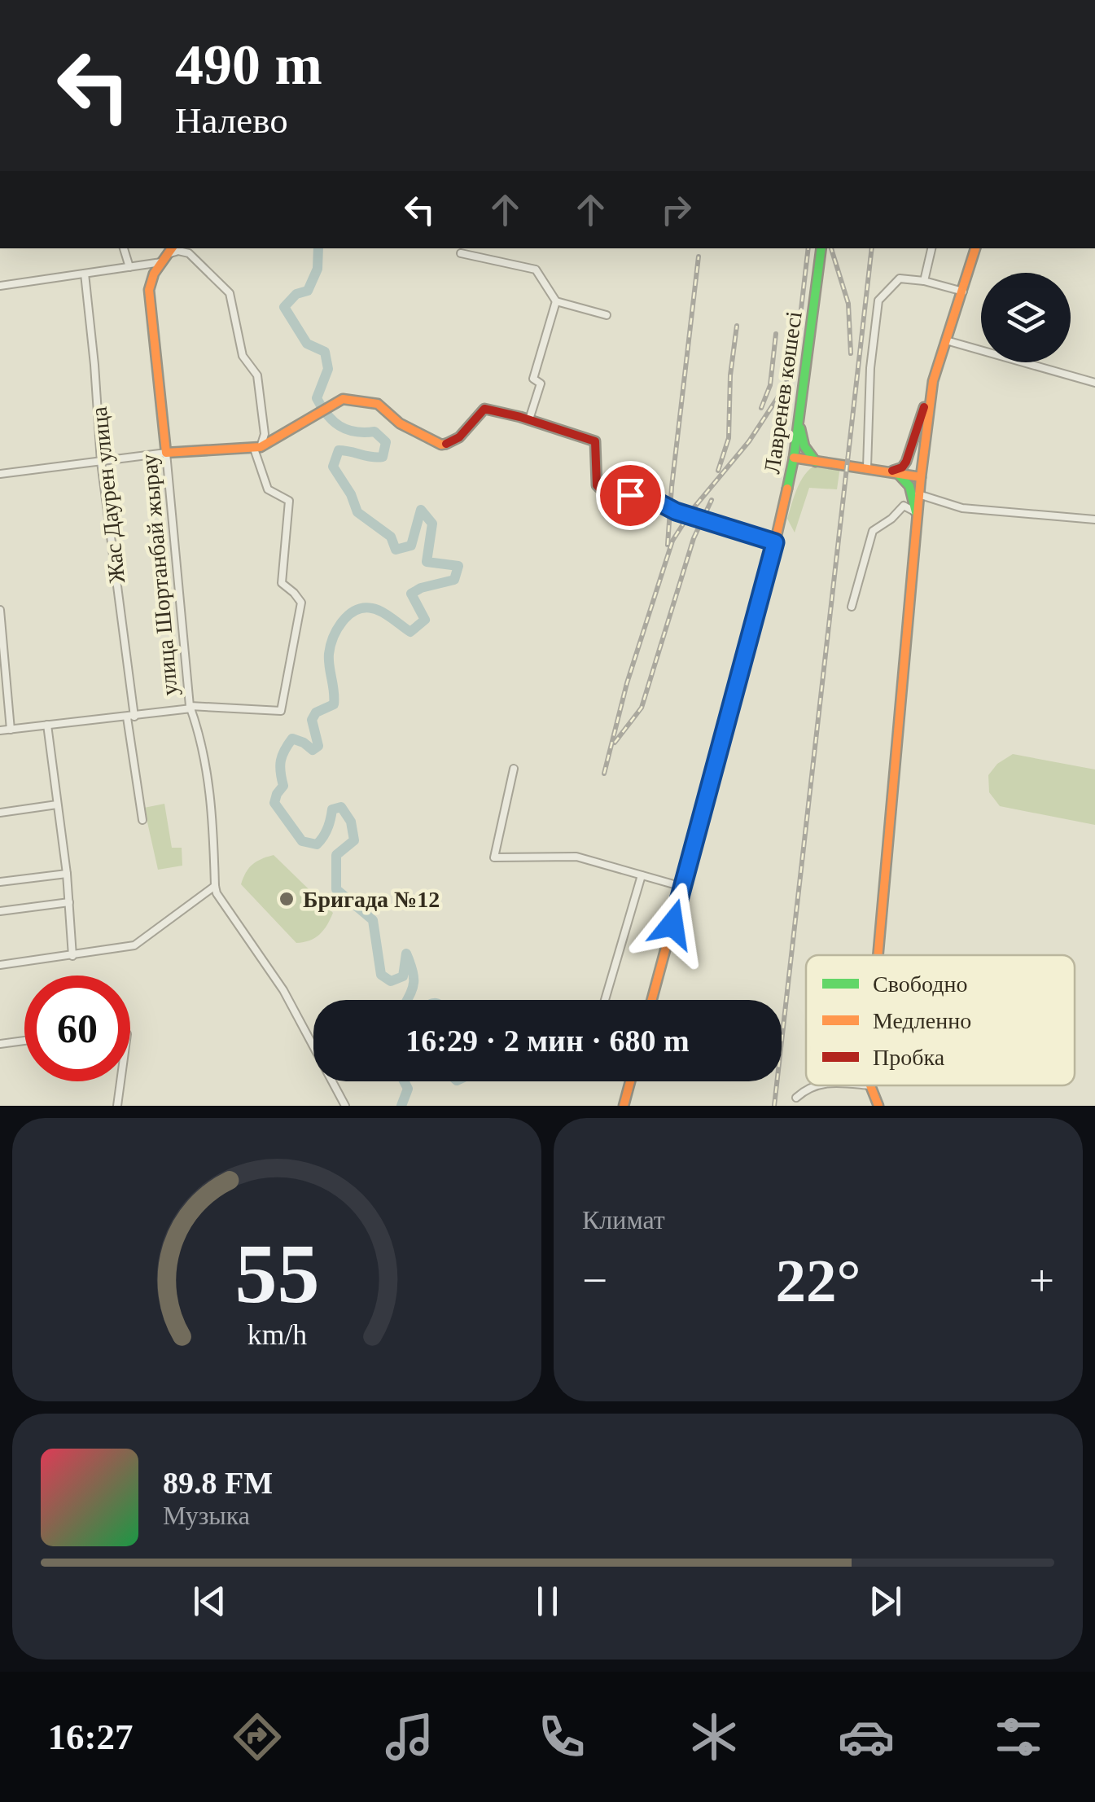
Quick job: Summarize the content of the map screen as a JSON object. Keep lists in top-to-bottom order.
{
  "streets": {
    "street": ["Лавренев көшесі", "Жас Даурен улица", "улица Шортанбай жырау"]
  },
  "places": ["Бригада №12"],
  "legend": ["Свободно", "Медленно", "Пробка"],
  "page": {
    "turn": ["490 m", "Налево"],
    "limit": "60",
    "trip": "16:29 · 2 мин · 680 m",
    "tile": "Климат",
    "heat": ["−", "22°", "+"],
    "song": ["89.8 FM", "Музыка"],
    "tabs": "16:27",
    "gauge": ["55", "km/h"]
  }
}
